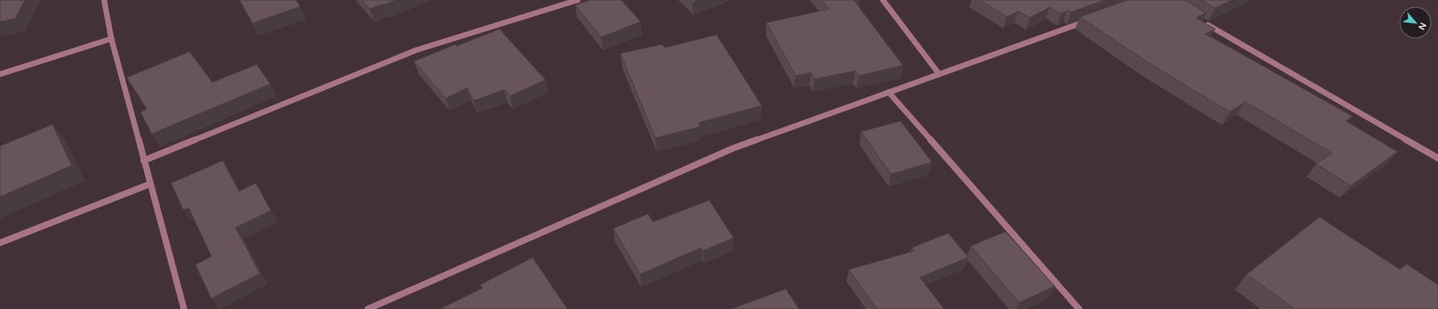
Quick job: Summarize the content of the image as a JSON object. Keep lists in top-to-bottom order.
{
  "north": "bottom right"
}
